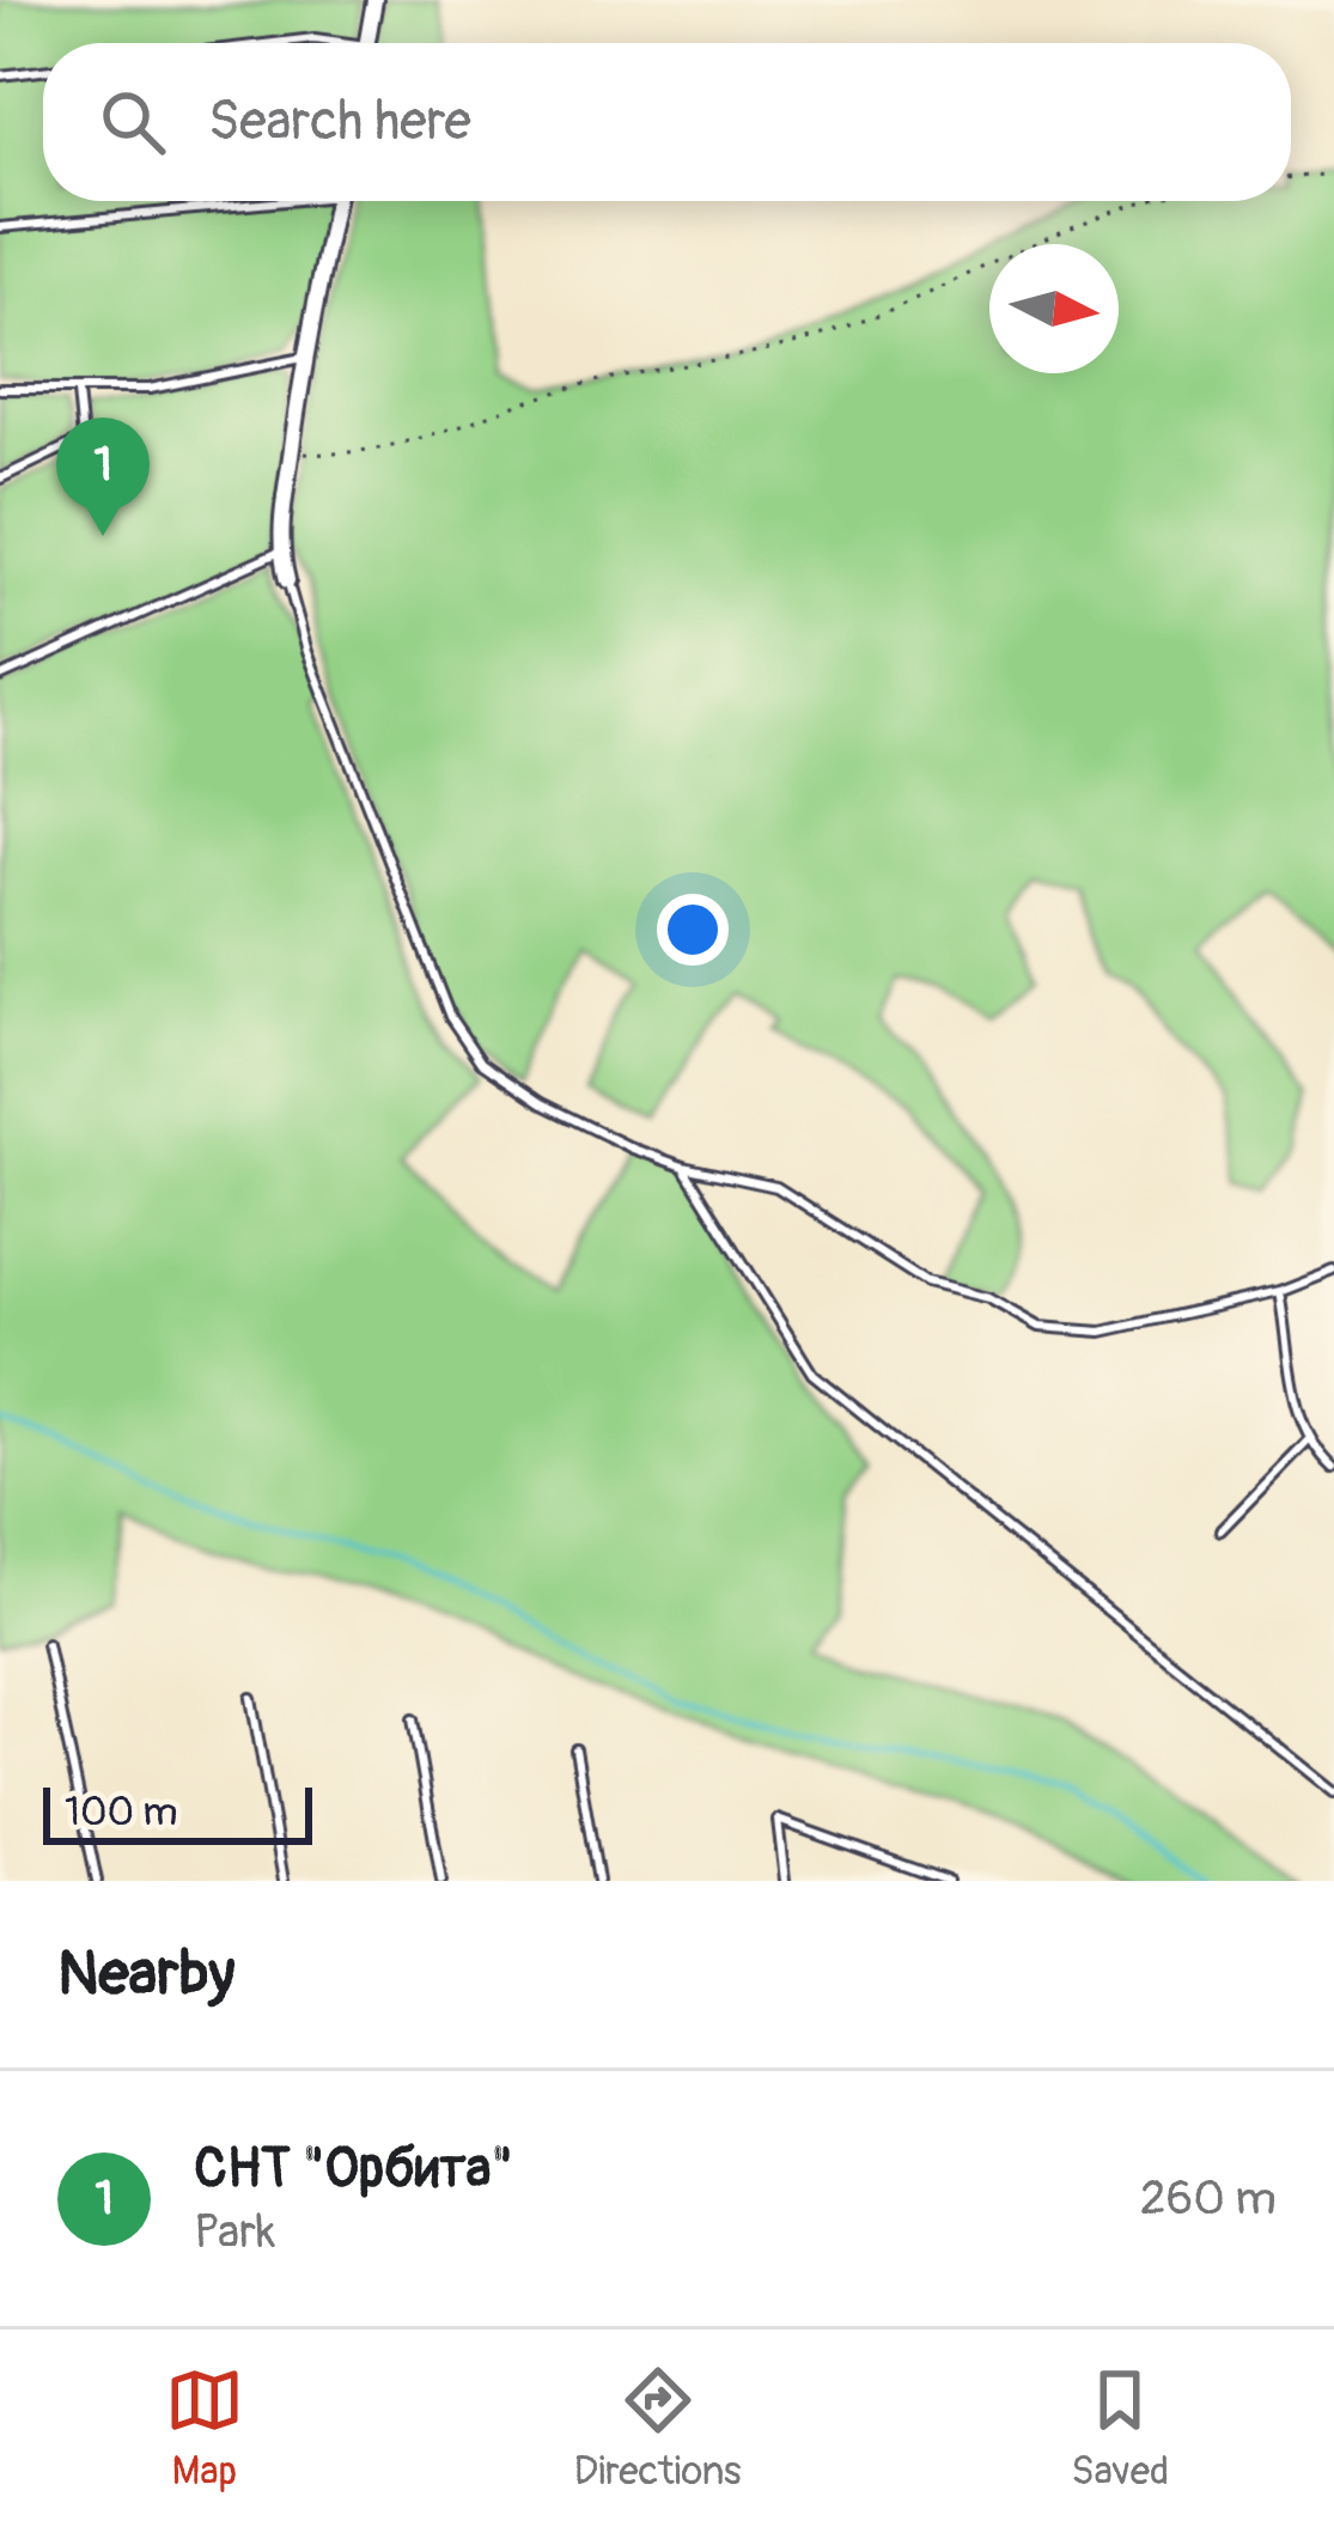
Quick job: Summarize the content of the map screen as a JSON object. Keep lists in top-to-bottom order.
{
  "scale_bar": "100 m",
  "north": "right",
  "page": {
    "search": "Search here",
    "pins": "1",
    "scale": "100 m",
    "heading": "Nearby",
    "list": [
      {
        "mark": "1",
        "name": "CНТ \"Орбита\"",
        "note": "Park",
        "value": "260 m"
      }
    ],
    "nav": ["Map", "Directions", "Saved"]
  }
}
